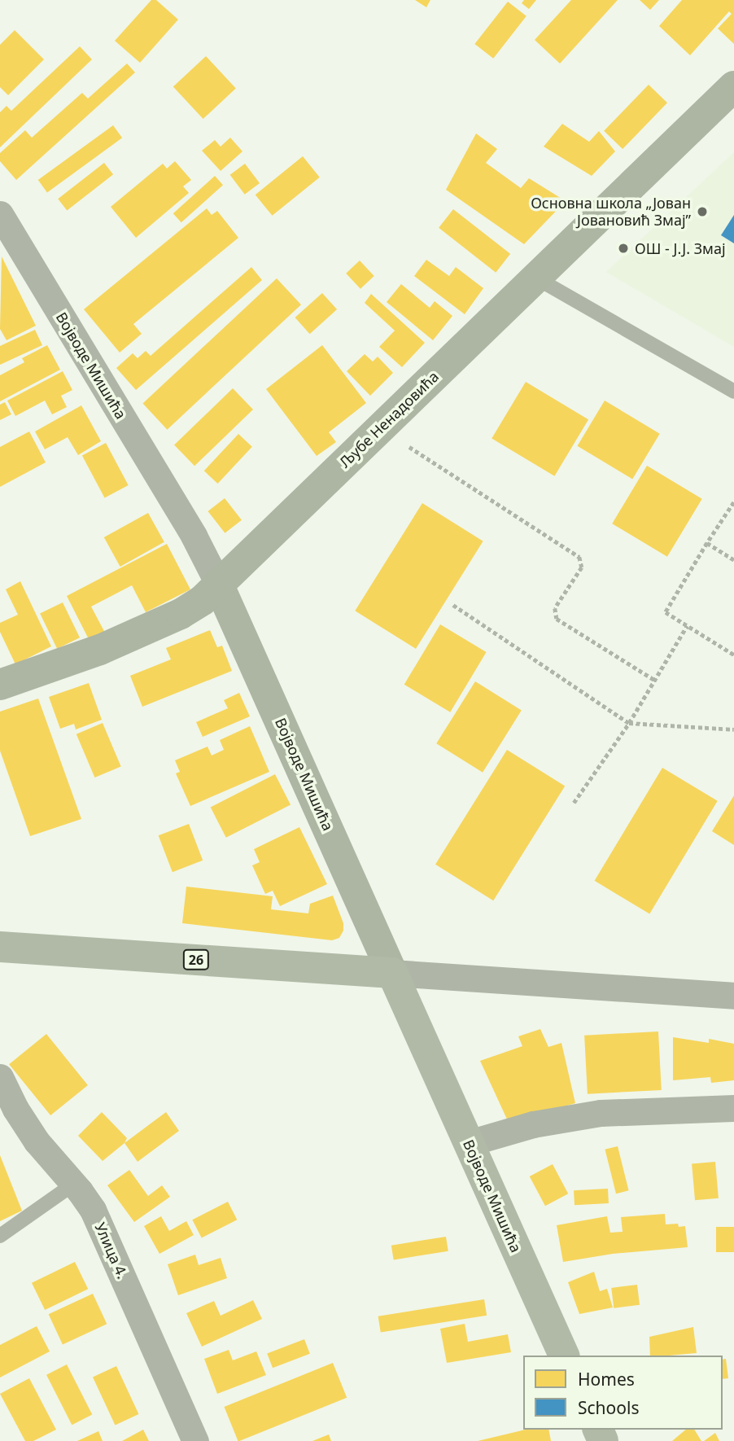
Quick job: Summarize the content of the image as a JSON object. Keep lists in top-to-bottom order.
{
  "streets": {
    "main road": ["Војводе Мишића", "26"],
    "street": ["Љубе Ненадовића", "Улица 4."]
  },
  "crossings": [
    ["Војводе Мишића", "Љубе Ненадовића"],
    ["Војводе Мишића", "26"]
  ],
  "places": ["Основна школа „Јован Јовановић Змај”", "ОШ - Ј.Ј. Змај"],
  "legend": ["Homes", "Schools"]
}
